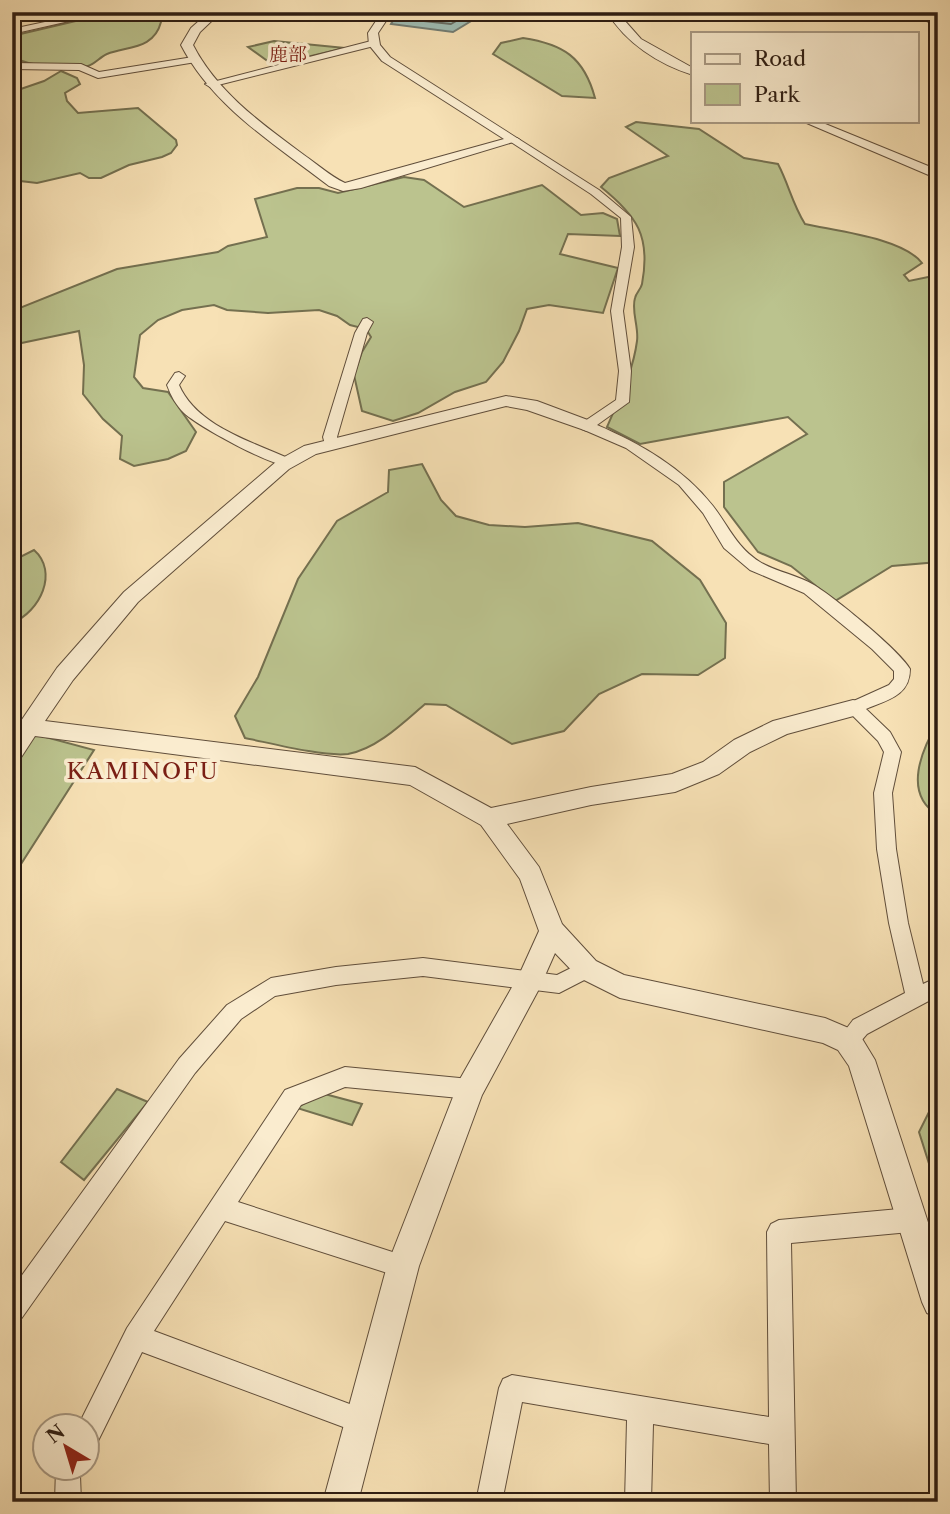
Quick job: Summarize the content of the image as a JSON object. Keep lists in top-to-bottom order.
{
  "districts": ["鹿部", "KAMINOFU"],
  "legend": ["Road", "Park"],
  "north": "top left"
}
